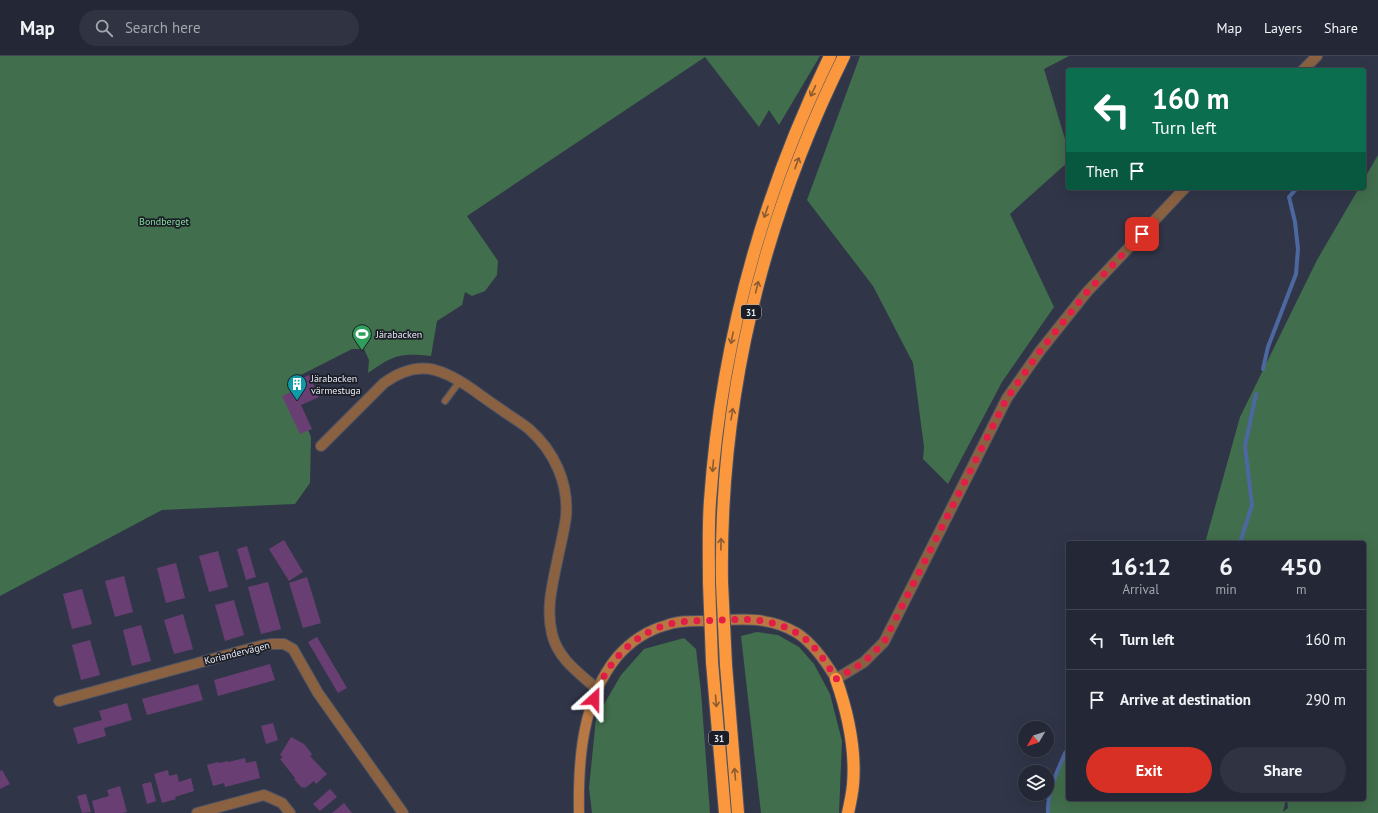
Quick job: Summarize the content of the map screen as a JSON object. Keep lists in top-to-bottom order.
{
  "streets": {
    "highway": ["31"],
    "street": ["Koriandervägen"]
  },
  "parks": ["Bondberget"],
  "places": {
    "sports": ["Järabacken"],
    "building": ["Järabacken värmestuga"]
  },
  "north": "bottom left",
  "page": {
    "header": "Map",
    "search": "Search here",
    "nav": ["Map", "Layers", "Share"],
    "turn": ["160 m", "Turn left"],
    "then": "Then",
    "eta": [
      "16:12",
      "Arrival",
      "6",
      "min",
      "450",
      "m"
    ],
    "list": [
      {
        "name": "Turn left",
        "value": "160 m"
      },
      {
        "name": "Arrive at destination",
        "value": "290 m"
      }
    ],
    "buttons": ["Exit", "Share"]
  }
}
